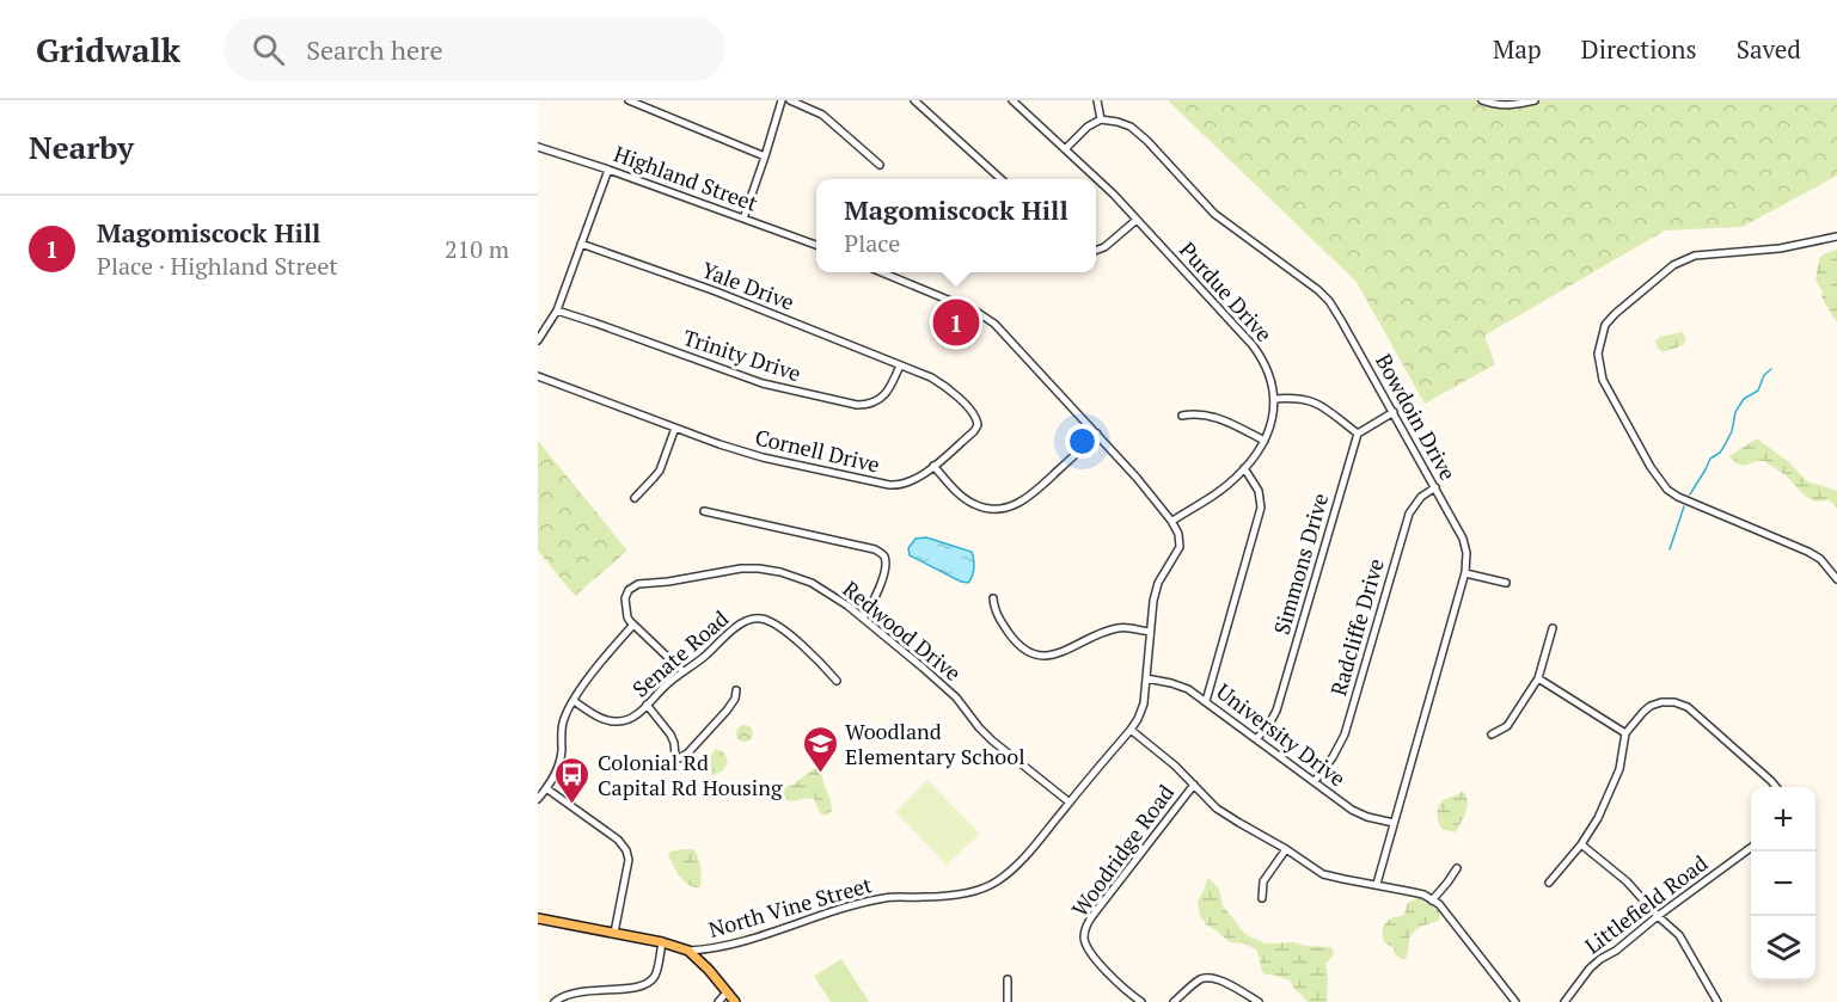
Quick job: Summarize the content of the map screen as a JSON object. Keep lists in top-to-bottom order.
{
  "streets": {
    "street": [
      "Highland Street",
      "Yale Drive",
      "Purdue Drive",
      "Trinity Drive",
      "Bowdoin Drive",
      "Cornell Drive",
      "Simmons Drive",
      "Radcliffe Drive",
      "Redwood Drive",
      "Senate Road",
      "University Drive",
      "Woodridge Road",
      "Littlefield Road",
      "North Vine Street"
    ]
  },
  "crossings": [
    ["Yale Drive", "Trinity Drive"],
    ["Yale Drive", "Cornell Drive"],
    ["Trinity Drive", "Cornell Drive"],
    ["Bowdoin Drive", "Radcliffe Drive"],
    ["Bowdoin Drive", "University Drive"],
    ["Simmons Drive", "University Drive"],
    ["Radcliffe Drive", "University Drive"],
    ["Redwood Drive", "North Vine Street"]
  ],
  "places": {
    "school or university": ["Woodland Elementary School"],
    "bus stop": ["Colonial Rd Capital Rd Housing"]
  },
  "page": {
    "header": "Gridwalk",
    "search": "Search here",
    "nav": ["Map", "Directions", "Saved"],
    "heading": "Nearby",
    "popup": ["Magomiscock Hill", "Place"],
    "list": [
      {
        "mark": "1",
        "name": "Magomiscock Hill",
        "note": "Place · Highland Street",
        "value": "210 m"
      }
    ],
    "pins": "1",
    "map_buttons": ["+", "−"]
  }
}
